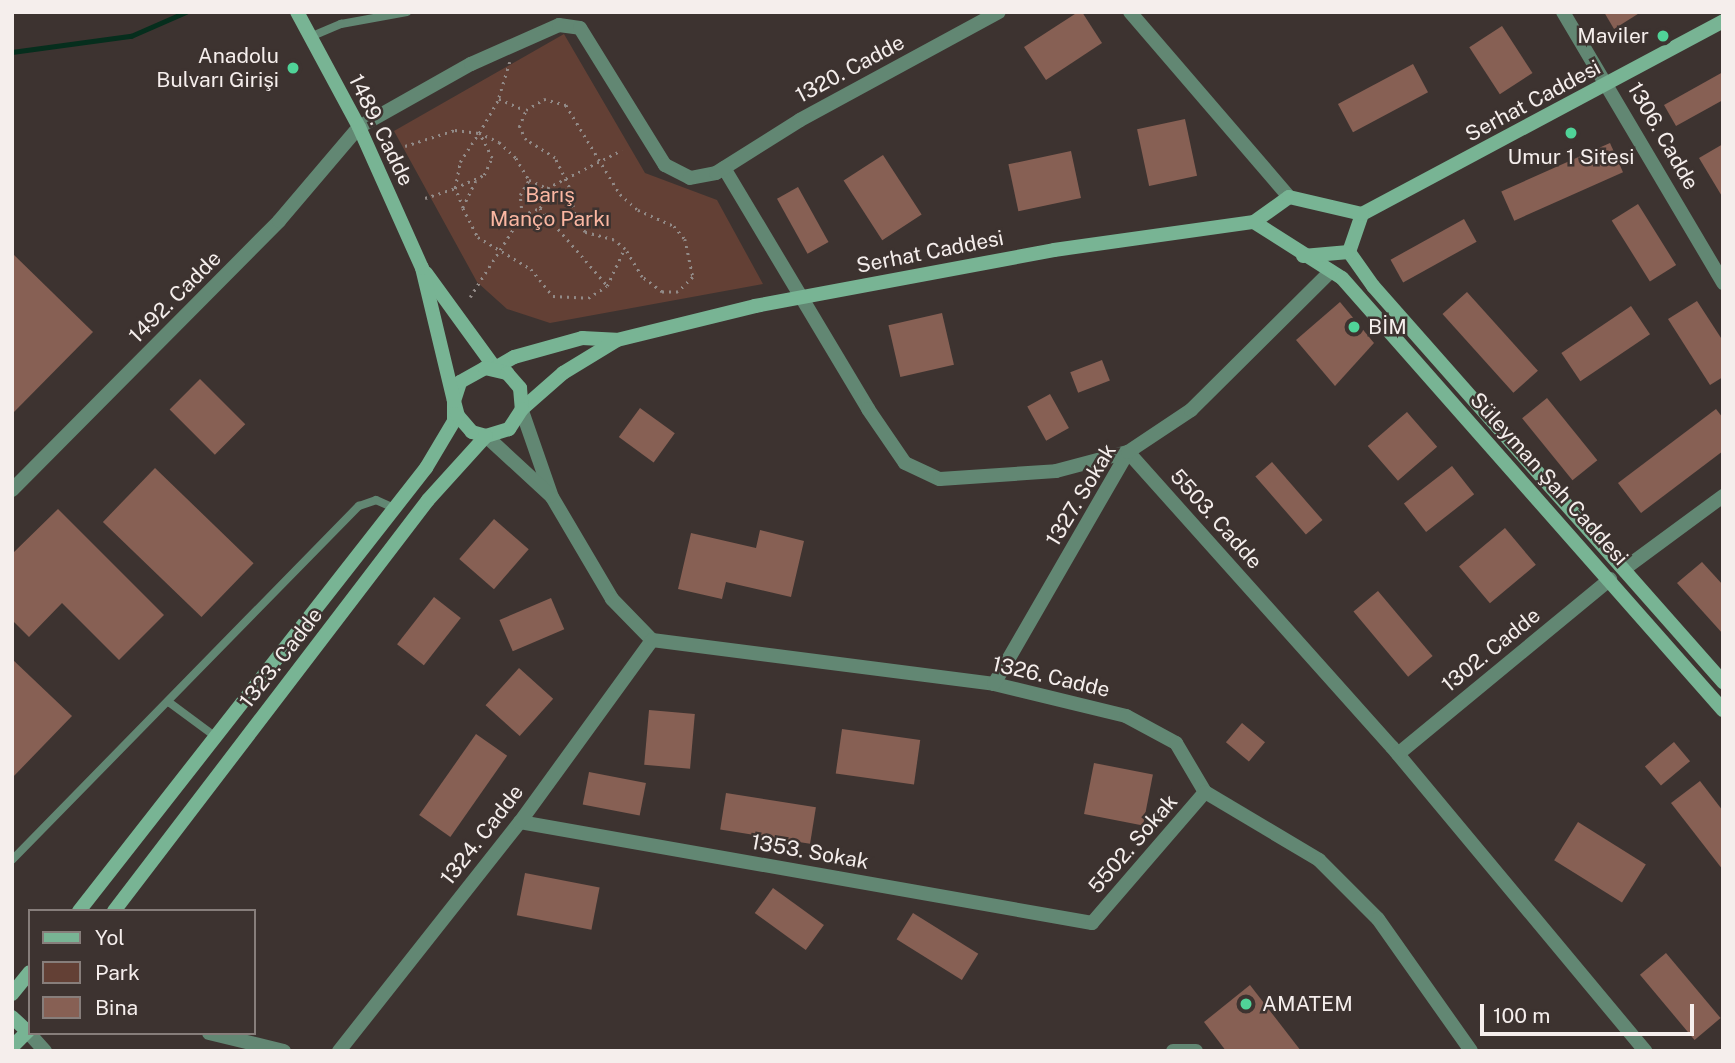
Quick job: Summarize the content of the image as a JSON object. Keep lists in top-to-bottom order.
{
  "streets": {
    "main road": [
      "Serhat Caddesi",
      "1489. Cadde",
      "Süleyman Şah Caddesi",
      "1323. Cadde"
    ],
    "street": [
      "1320. Cadde",
      "1306. Cadde",
      "1492. Cadde",
      "1327. Sokak",
      "5503. Cadde",
      "1302. Cadde",
      "1326. Cadde",
      "1324. Cadde",
      "5502. Sokak",
      "1353. Sokak"
    ]
  },
  "crossings": [
    ["Serhat Caddesi", "1306. Cadde"],
    ["1489. Cadde", "1492. Cadde"],
    ["1489. Cadde", "1323. Cadde"],
    ["Süleyman Şah Caddesi", "1327. Sokak"],
    ["Süleyman Şah Caddesi", "1302. Cadde"],
    ["1327. Sokak", "5503. Cadde"],
    ["1327. Sokak", "1326. Cadde"],
    ["5503. Cadde", "1302. Cadde"],
    ["1326. Cadde", "1324. Cadde"],
    ["1326. Cadde", "5502. Sokak"],
    ["1324. Cadde", "1353. Sokak"],
    ["5502. Sokak", "1353. Sokak"]
  ],
  "parks": ["Barış Manço Parkı"],
  "places": [
    "Maviler",
    "Anadolu Bulvarı Girişi",
    "Umur 1 Sitesi",
    "BİM",
    "AMATEM"
  ],
  "legend": ["Yol", "Park", "Bina"],
  "scale_bar": "100 m"
}
